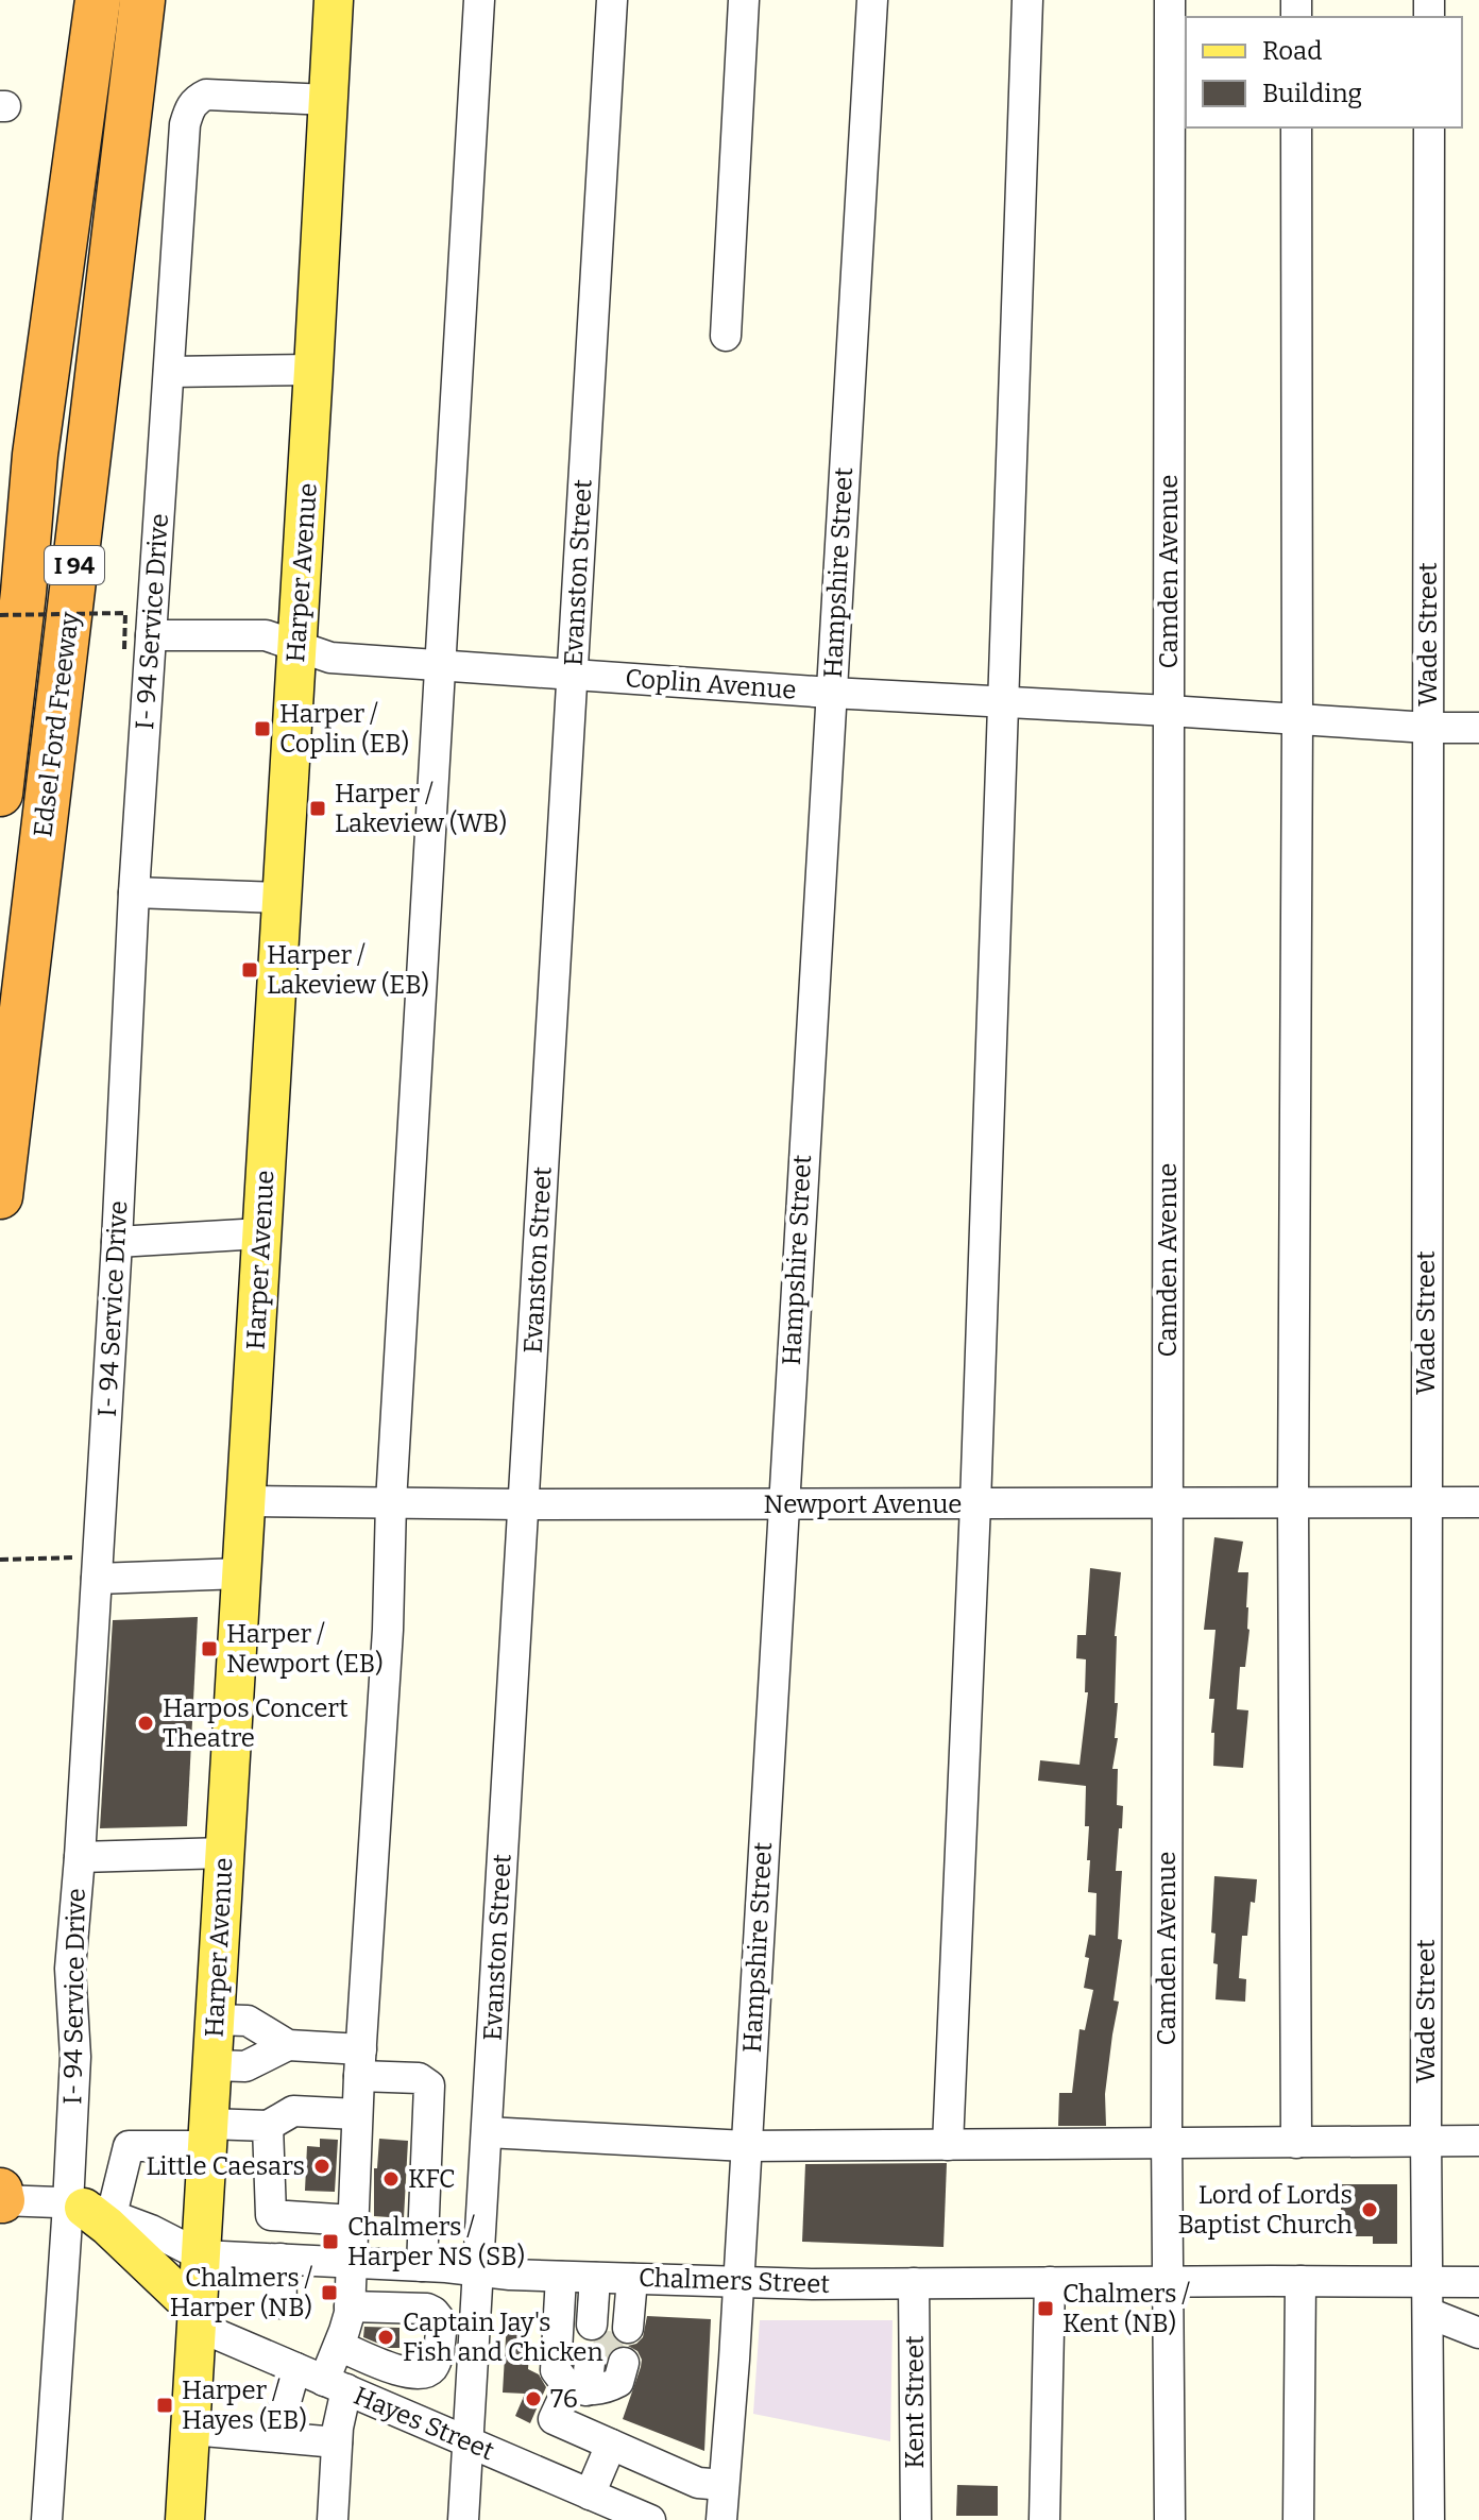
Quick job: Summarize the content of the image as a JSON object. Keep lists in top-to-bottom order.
{
  "streets": {
    "highway": ["I 94", "Edsel Ford Freeway"],
    "main road": ["Harper Avenue"],
    "street": [
      "Camden Avenue",
      "Evanston Street",
      "Hampshire Street",
      "I- 94 Service Drive",
      "Wade Street",
      "Coplin Avenue",
      "Newport Avenue",
      "Chalmers Street",
      "Kent Street",
      "Hayes Street"
    ]
  },
  "crossings": [
    ["Camden Avenue", "Coplin Avenue"],
    ["Camden Avenue", "Newport Avenue"],
    ["Camden Avenue", "Chalmers Street"],
    ["Harper Avenue", "I- 94 Service Drive"],
    ["Harper Avenue", "Coplin Avenue"],
    ["Harper Avenue", "Newport Avenue"],
    ["Harper Avenue", "Chalmers Street"],
    ["Harper Avenue", "Hayes Street"],
    ["Evanston Street", "Coplin Avenue"],
    ["Evanston Street", "Newport Avenue"],
    ["Evanston Street", "Chalmers Street"],
    ["Evanston Street", "Hayes Street"],
    ["Hampshire Street", "Coplin Avenue"],
    ["Hampshire Street", "Newport Avenue"],
    ["Hampshire Street", "Chalmers Street"],
    ["I- 94 Service Drive", "Coplin Avenue"],
    ["I- 94 Service Drive", "Chalmers Street"],
    ["Wade Street", "Coplin Avenue"],
    ["Wade Street", "Newport Avenue"],
    ["Wade Street", "Chalmers Street"],
    ["Chalmers Street", "Kent Street"]
  ],
  "places": {
    "transit": [
      "Harper / Coplin (EB)",
      "Harper / Lakeview (WB)",
      "Harper / Lakeview (EB)",
      "Harper / Newport (EB)",
      "Chalmers / Harper NS (SB)",
      "Chalmers / Harper (NB)",
      "Chalmers / Kent (NB)",
      "Harper / Hayes (EB)"
    ],
    "other": [
      "Harpos Concert Theatre",
      "Little Caesars",
      "KFC",
      "Lord of Lords Baptist Church",
      "Captain Jay's Fish and Chicken",
      "76"
    ]
  },
  "legend": ["Road", "Building"]
}
